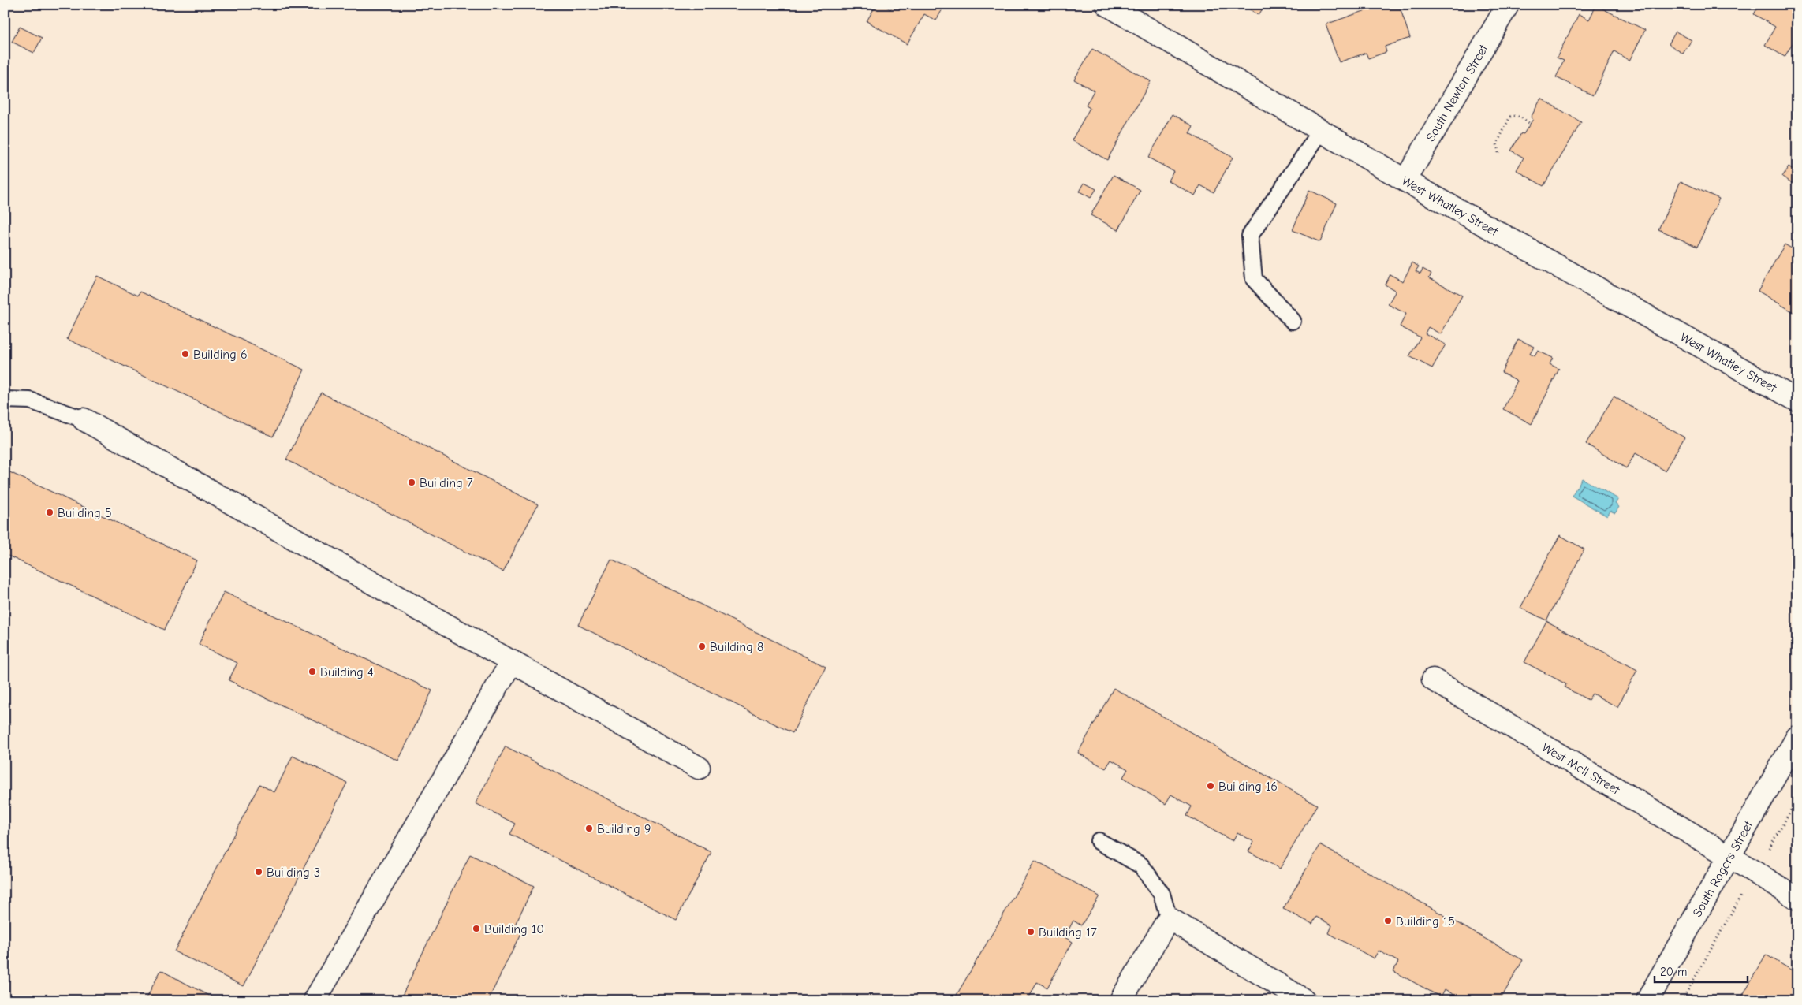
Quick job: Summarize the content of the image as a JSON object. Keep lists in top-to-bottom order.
{
  "streets": {
    "street": [
      "South Newton Street",
      "West Whatley Street",
      "West Mell Street",
      "South Rogers Street"
    ]
  },
  "crossings": [
    ["South Newton Street", "West Whatley Street"],
    ["West Mell Street", "South Rogers Street"]
  ],
  "places": [
    "Building 6",
    "Building 7",
    "Building 5",
    "Building 8",
    "Building 4",
    "Building 16",
    "Building 9",
    "Building 3",
    "Building 15",
    "Building 10",
    "Building 17"
  ],
  "scale_bar": "20 m"
}
